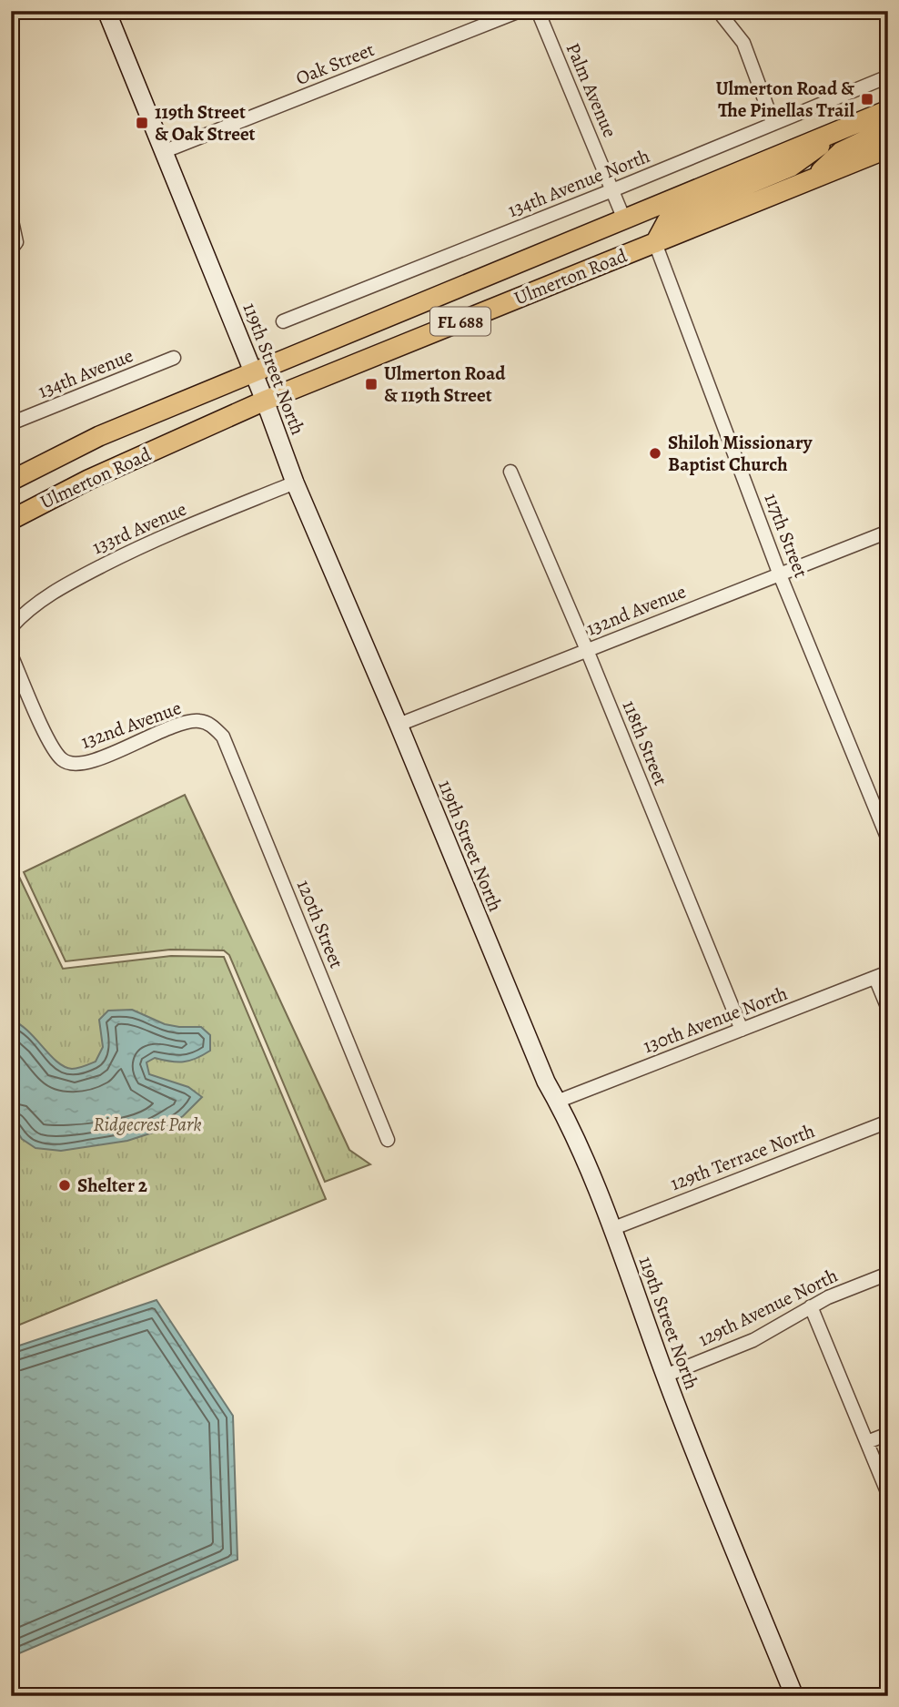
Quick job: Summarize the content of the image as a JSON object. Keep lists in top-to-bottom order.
{
  "streets": {
    "main road": ["Ulmerton Road", "FL 688"],
    "street": [
      "Oak Street",
      "Palm Avenue",
      "134th Avenue North",
      "119th Street North",
      "134th Avenue",
      "133rd Avenue",
      "117th Street",
      "132nd Avenue",
      "118th Street",
      "120th Street",
      "130th Avenue North",
      "129th Terrace North",
      "129th Avenue North"
    ]
  },
  "crossings": [
    ["Oak Street", "119th Street North"],
    ["Palm Avenue", "134th Avenue North"],
    ["Palm Avenue", "Ulmerton Road"],
    ["Ulmerton Road", "119th Street North"],
    ["Ulmerton Road", "117th Street"],
    ["119th Street North", "133rd Avenue"],
    ["119th Street North", "132nd Avenue"],
    ["119th Street North", "130th Avenue North"],
    ["119th Street North", "129th Terrace North"],
    ["119th Street North", "129th Avenue North"],
    ["117th Street", "132nd Avenue"],
    ["132nd Avenue", "118th Street"],
    ["132nd Avenue", "120th Street"],
    ["118th Street", "130th Avenue North"]
  ],
  "parks": ["Ridgecrest Park"],
  "places": {
    "transit": ["Ulmerton Road & The Pinellas Trail", "119th Street & Oak Street", "Ulmerton Road & 119th Street"],
    "other": ["Shiloh Missionary Baptist Church", "Shelter 2"]
  }
}
